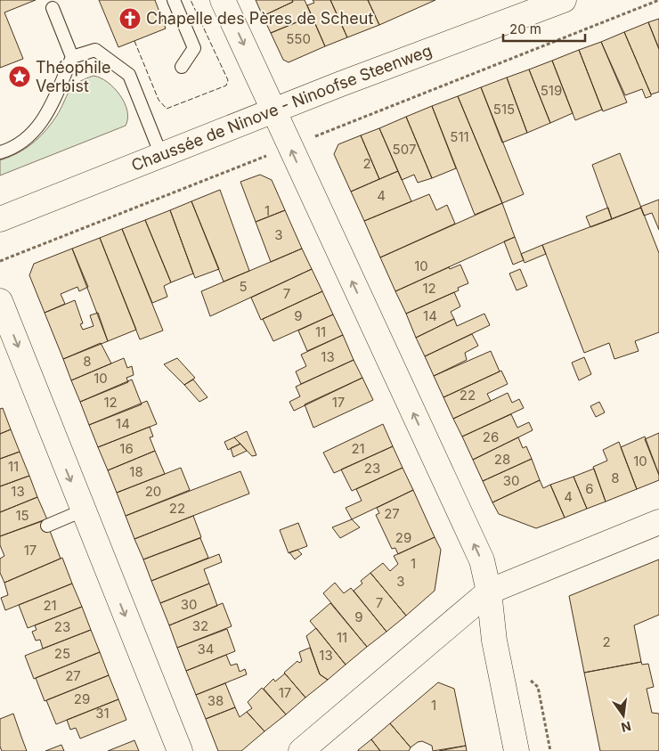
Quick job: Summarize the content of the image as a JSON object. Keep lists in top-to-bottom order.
{
  "streets": {
    "street": ["Chaussée de Ninove - Ninoofse Steenweg"]
  },
  "places": {
    "church": ["Chapelle des Pères de Scheut"],
    "place": ["Théophile Verbist"]
  },
  "house_numbers": [
    "550",
    "519",
    "515",
    "511",
    "507",
    "2",
    "4",
    "1",
    "3",
    "10",
    "5",
    "12",
    "7",
    "9",
    "14",
    "11",
    "13",
    "8",
    "10",
    "22",
    "12",
    "17",
    "14",
    "26",
    "16",
    "21",
    "28",
    "10",
    "11",
    "23",
    "18",
    "8",
    "30",
    "6",
    "13",
    "20",
    "4",
    "22",
    "27",
    "15",
    "29",
    "17",
    "1",
    "3",
    "7",
    "30",
    "21",
    "9",
    "32",
    "23",
    "11",
    "2",
    "34",
    "25",
    "13",
    "27",
    "17",
    "29",
    "38",
    "1",
    "31"
  ],
  "scale_bar": "20 m",
  "north": "bottom"
}
